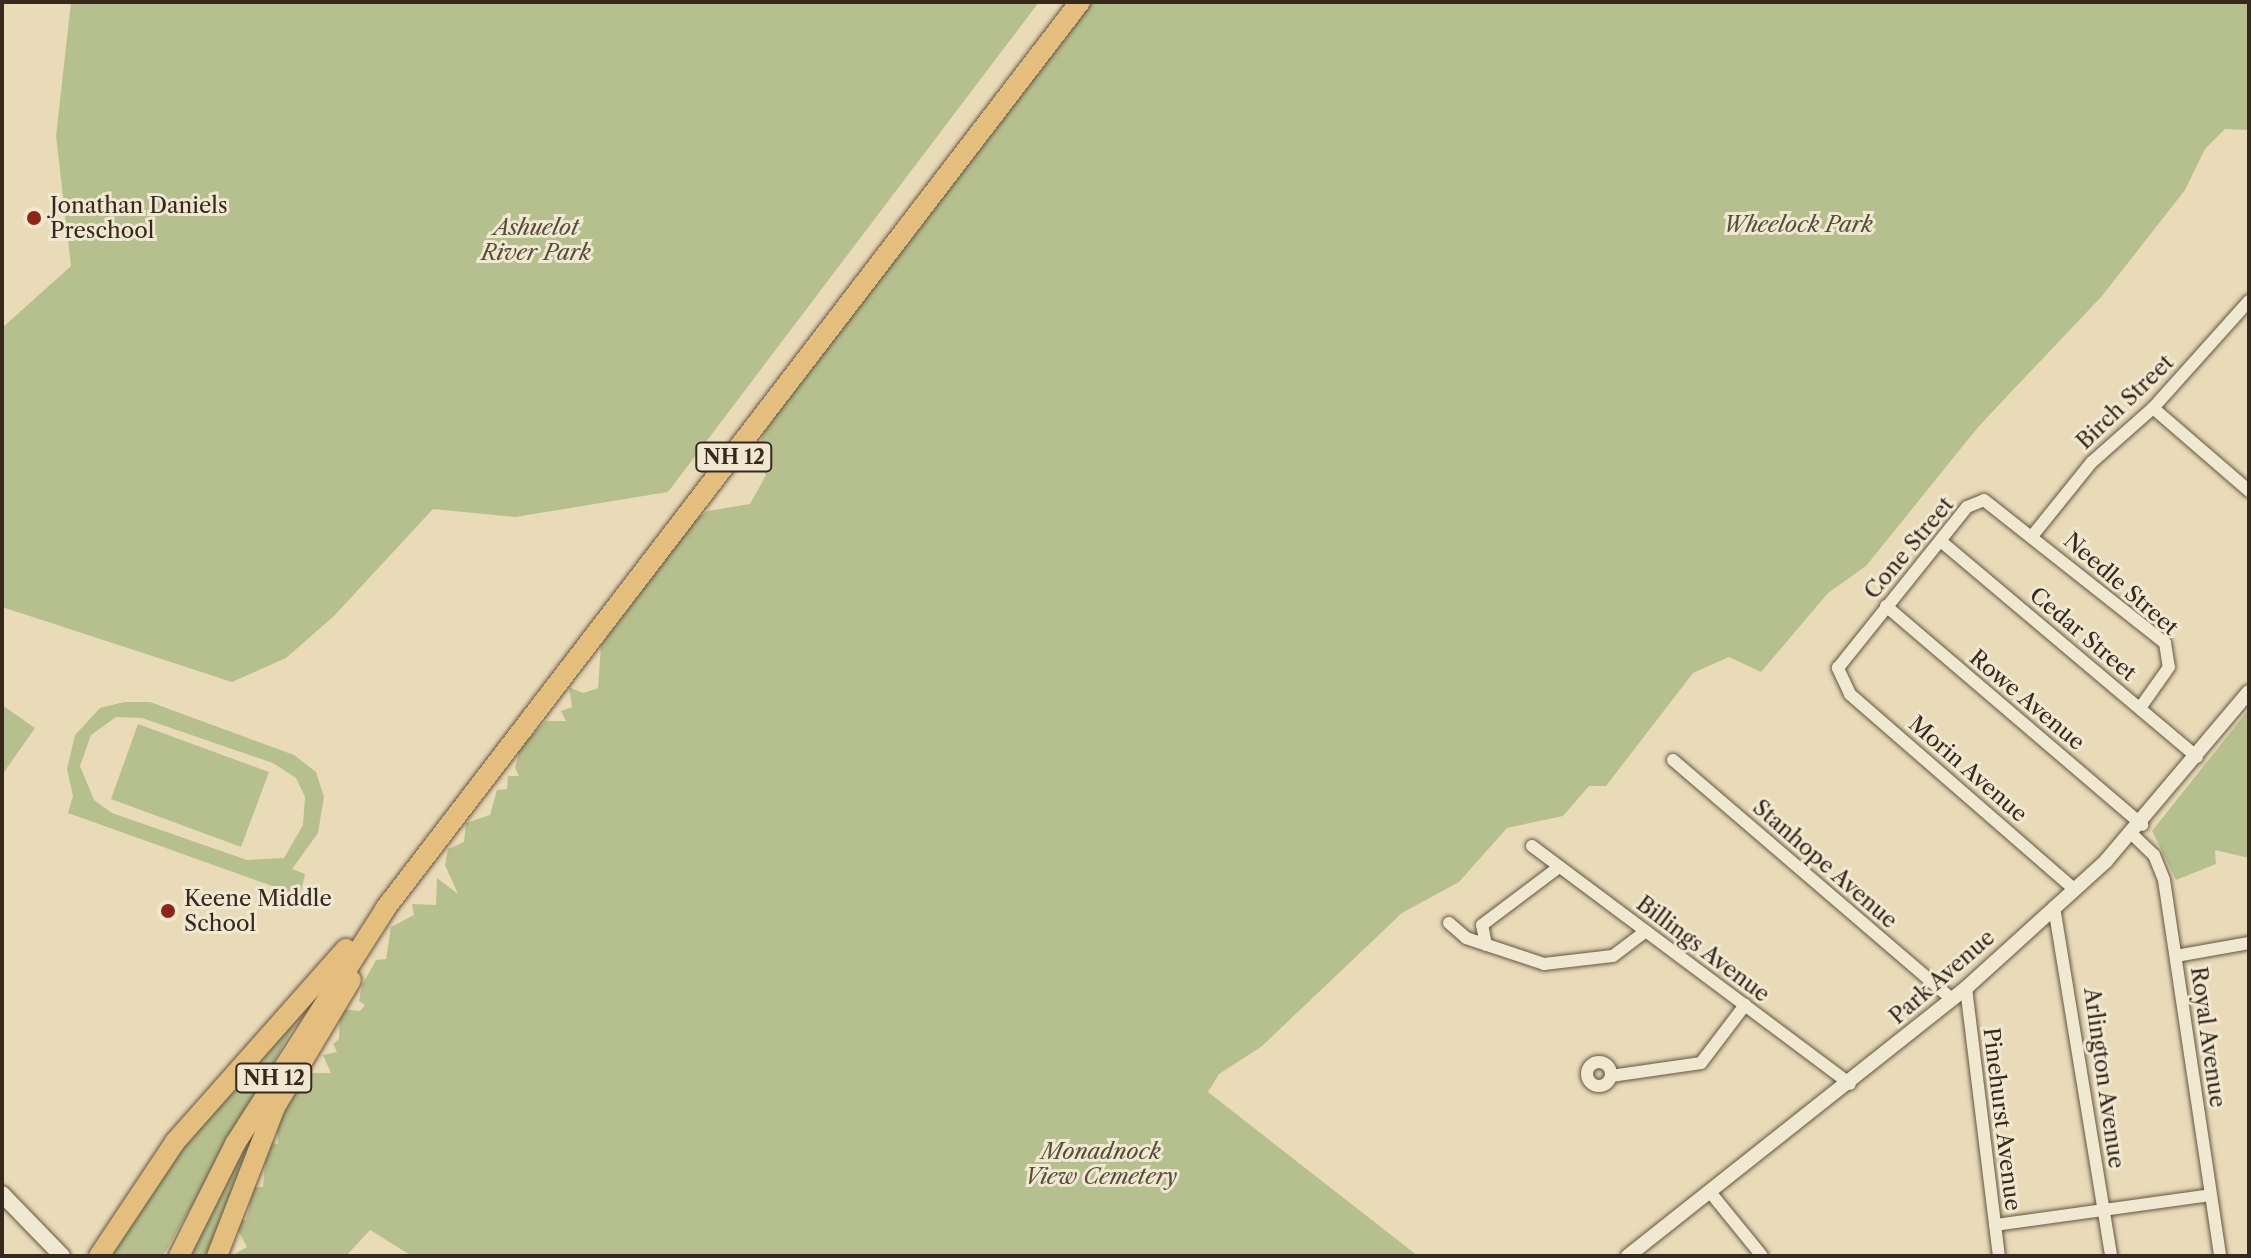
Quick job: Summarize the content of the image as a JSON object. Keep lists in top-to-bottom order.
{
  "streets": {
    "highway": ["NH 12"],
    "street": [
      "Birch Street",
      "Cone Street",
      "Needle Street",
      "Cedar Street",
      "Rowe Avenue",
      "Morin Avenue",
      "Stanhope Avenue",
      "Billings Avenue",
      "Park Avenue",
      "Royal Avenue",
      "Arlington Avenue",
      "Pinehurst Avenue"
    ]
  },
  "crossings": [
    ["Birch Street", "Cone Street"],
    ["Birch Street", "Needle Street"],
    ["Cone Street", "Needle Street"],
    ["Cone Street", "Cedar Street"],
    ["Cone Street", "Rowe Avenue"],
    ["Cone Street", "Morin Avenue"],
    ["Needle Street", "Cedar Street"],
    ["Cedar Street", "Park Avenue"],
    ["Rowe Avenue", "Park Avenue"],
    ["Rowe Avenue", "Royal Avenue"],
    ["Morin Avenue", "Park Avenue"],
    ["Stanhope Avenue", "Park Avenue"],
    ["Billings Avenue", "Park Avenue"],
    ["Park Avenue", "Royal Avenue"],
    ["Park Avenue", "Arlington Avenue"],
    ["Park Avenue", "Pinehurst Avenue"]
  ],
  "parks": ["Wheelock Park", "Ashuelot River Park", "Monadnock View Cemetery"],
  "places": ["Jonathan Daniels Preschool", "Keene Middle School"]
}
